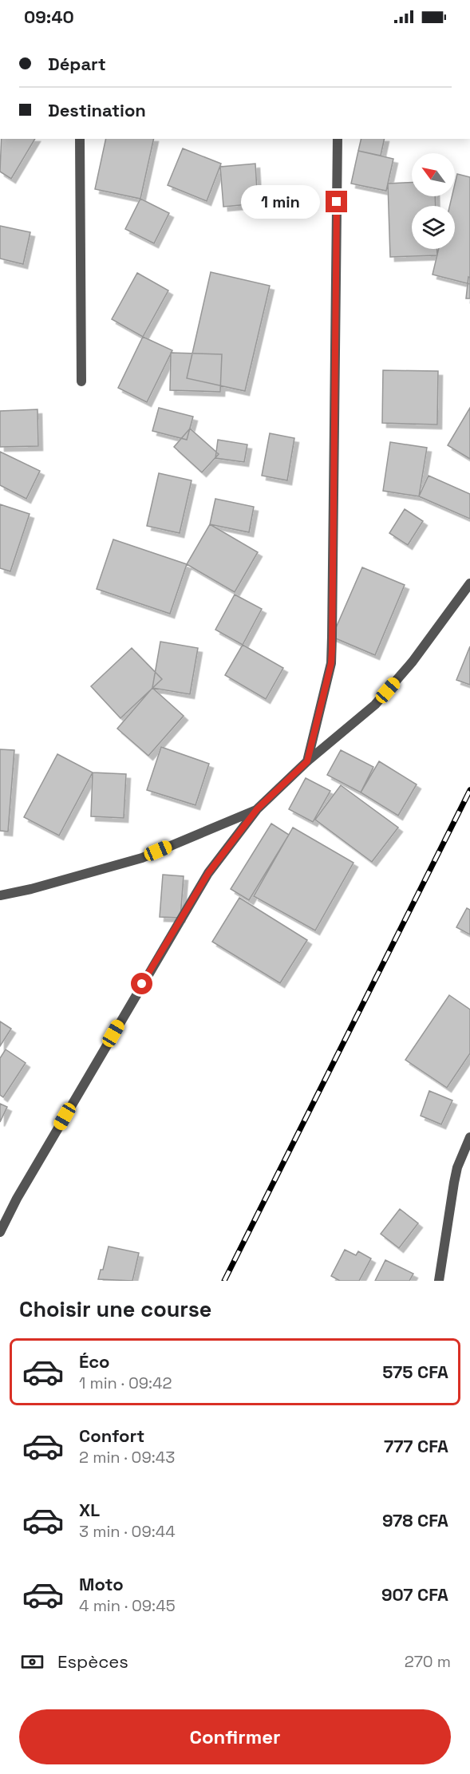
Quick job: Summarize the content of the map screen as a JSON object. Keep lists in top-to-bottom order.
{
  "north": "top left",
  "page": {
    "status": "09:40",
    "banner": ["Départ", "Destination"],
    "bubble": "1 min",
    "heading": "Choisir une course",
    "list": [
      {
        "name": "Éco",
        "note": "1 min · 09:42",
        "value": "575 CFA"
      },
      {
        "name": "Confort",
        "note": "2 min · 09:43",
        "value": "777 CFA"
      },
      {
        "name": "XL",
        "note": "3 min · 09:44",
        "value": "978 CFA"
      },
      {
        "name": "Moto",
        "note": "4 min · 09:45",
        "value": "907 CFA"
      }
    ],
    "pay": ["Espèces", "270 m"],
    "buttons": "Confirmer"
  }
}
